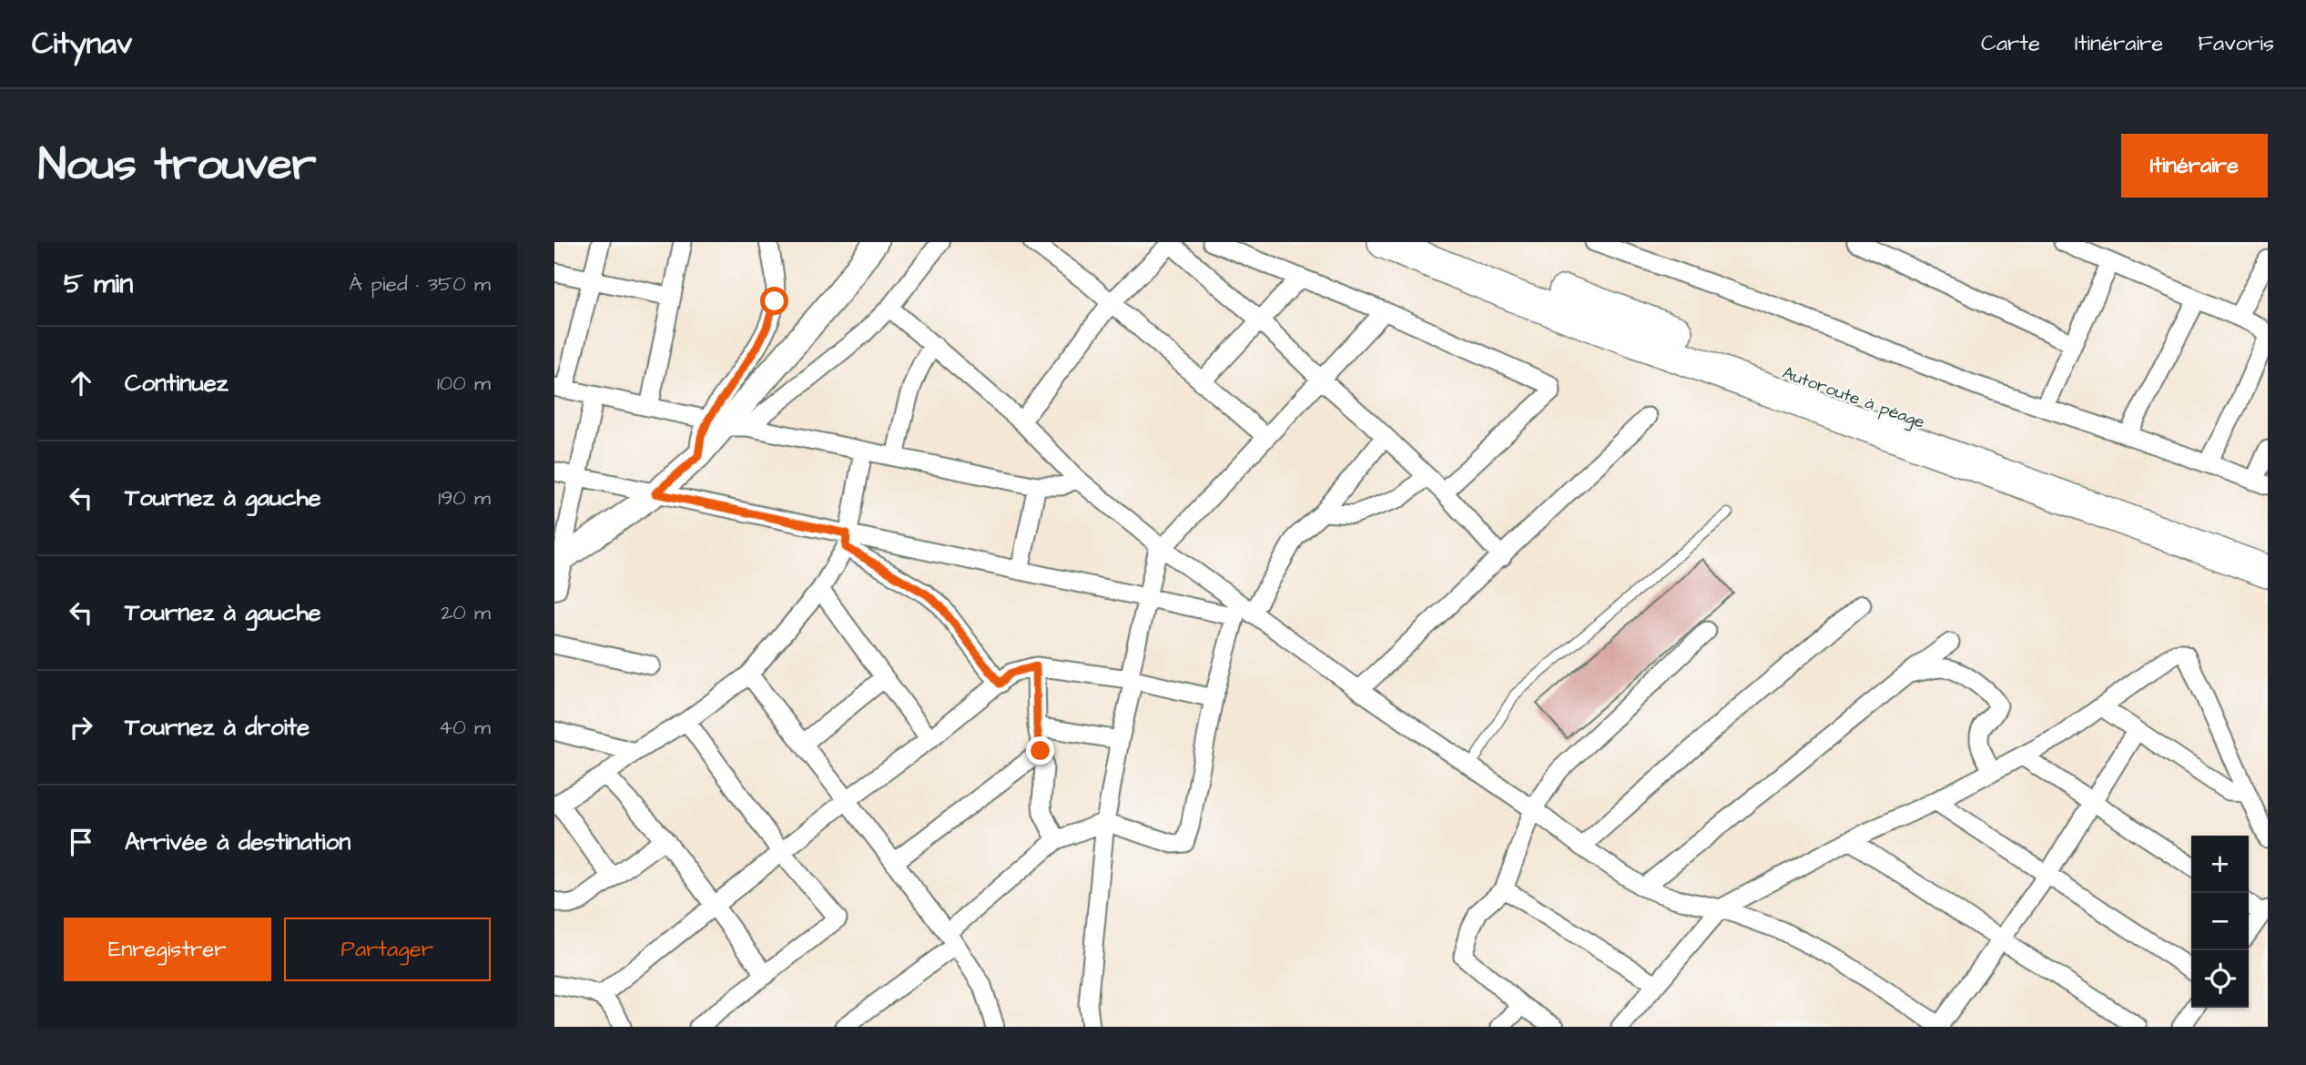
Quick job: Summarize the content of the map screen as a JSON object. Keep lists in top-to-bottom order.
{
  "streets": {
    "highway": ["Autoroute à péage"]
  },
  "page": {
    "header": "Citynav",
    "nav": ["Carte", "Itinéraire", "Favoris"],
    "buttons": [
      "Itinéraire",
      ["Enregistrer", "Partager"]
    ],
    "title": "Nous trouver",
    "heading": ["5 min", "À pied · 350 m"],
    "list": [
      ["Continuez", "100 m"],
      ["Tournez à gauche", "190 m"],
      ["Tournez à gauche", "20 m"],
      ["Tournez à droite", "40 m"],
      "Arrivée à destination"
    ],
    "map_buttons": ["+", "−"]
  }
}
